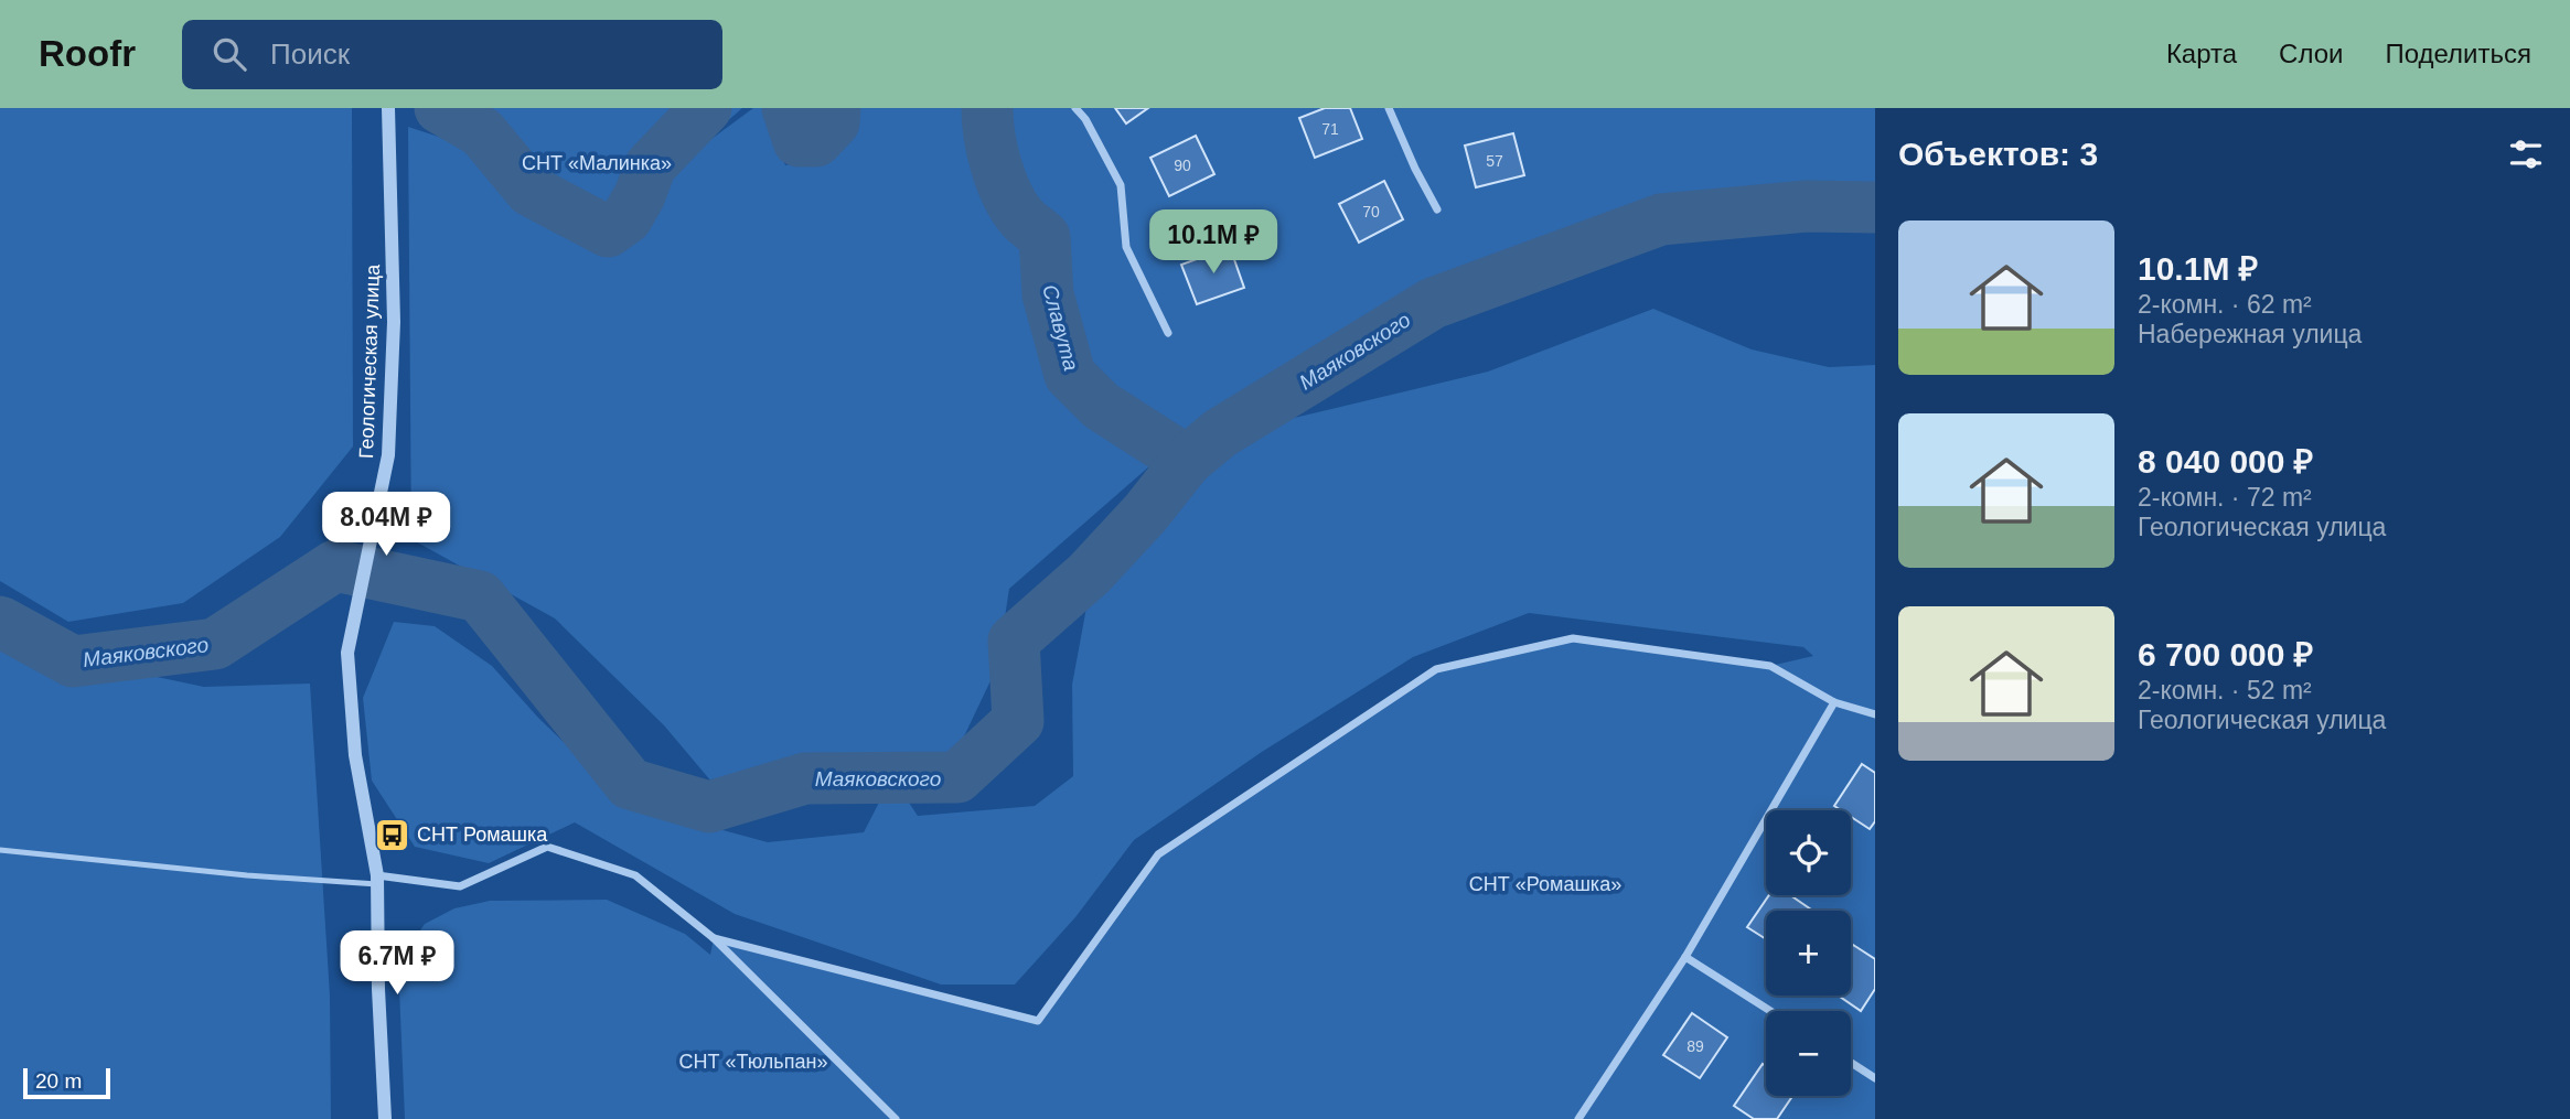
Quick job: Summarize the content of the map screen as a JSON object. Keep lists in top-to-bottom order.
{
  "streets": {
    "street": ["Геологическая улица"]
  },
  "water": ["Славута", "Маяковского"],
  "parks": ["СНТ «Малинка»", "СНТ «Ромашка»", "СНТ «Тюльпан»"],
  "places": {
    "bus stop": ["СНТ Ромашка"]
  },
  "house_numbers": [
    "71",
    "57",
    "90",
    "70",
    "89"
  ],
  "scale_bar": "20 m",
  "page": {
    "header": "Roofr",
    "search": "Поиск",
    "nav": ["Карта", "Слои", "Поделиться"],
    "heading": "Объектов: 3",
    "list": [
      {
        "name": "10.1M ₽",
        "note": "2-комн. · 62 m² · Набережная улица"
      },
      {
        "name": "8 040 000 ₽",
        "note": "2-комн. · 72 m² · Геологическая улица"
      },
      {
        "name": "6 700 000 ₽",
        "note": "2-комн. · 52 m² · Геологическая улица"
      }
    ],
    "price": ["10.1M ₽", "8.04M ₽", "6.7M ₽"],
    "map_buttons": ["+", "−"],
    "scale": "20 m"
  }
}
